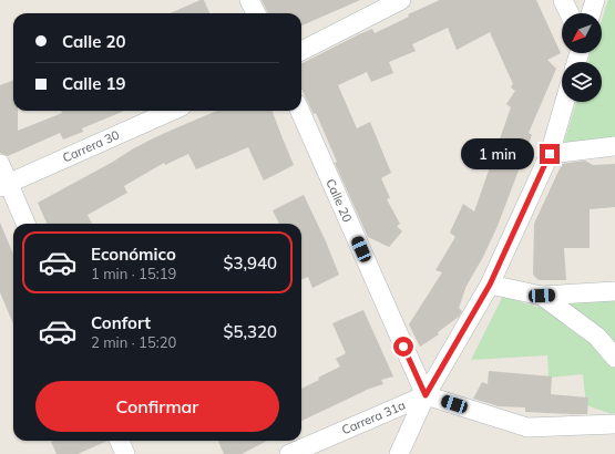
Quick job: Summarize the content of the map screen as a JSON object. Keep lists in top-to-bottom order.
{
  "streets": {
    "street": ["Carrera 30", "Calle 20", "Carrera 31a"]
  },
  "crossings": [
    ["Calle 20", "Carrera 31a"]
  ],
  "north": "bottom left",
  "page": {
    "banner": ["Calle 20", "Calle 19"],
    "bubble": "1 min",
    "list": [
      {
        "name": "Económico",
        "note": "1 min · 15:19",
        "value": "$3,940"
      },
      {
        "name": "Confort",
        "note": "2 min · 15:20",
        "value": "$5,320"
      }
    ],
    "buttons": "Confirmar"
  }
}
